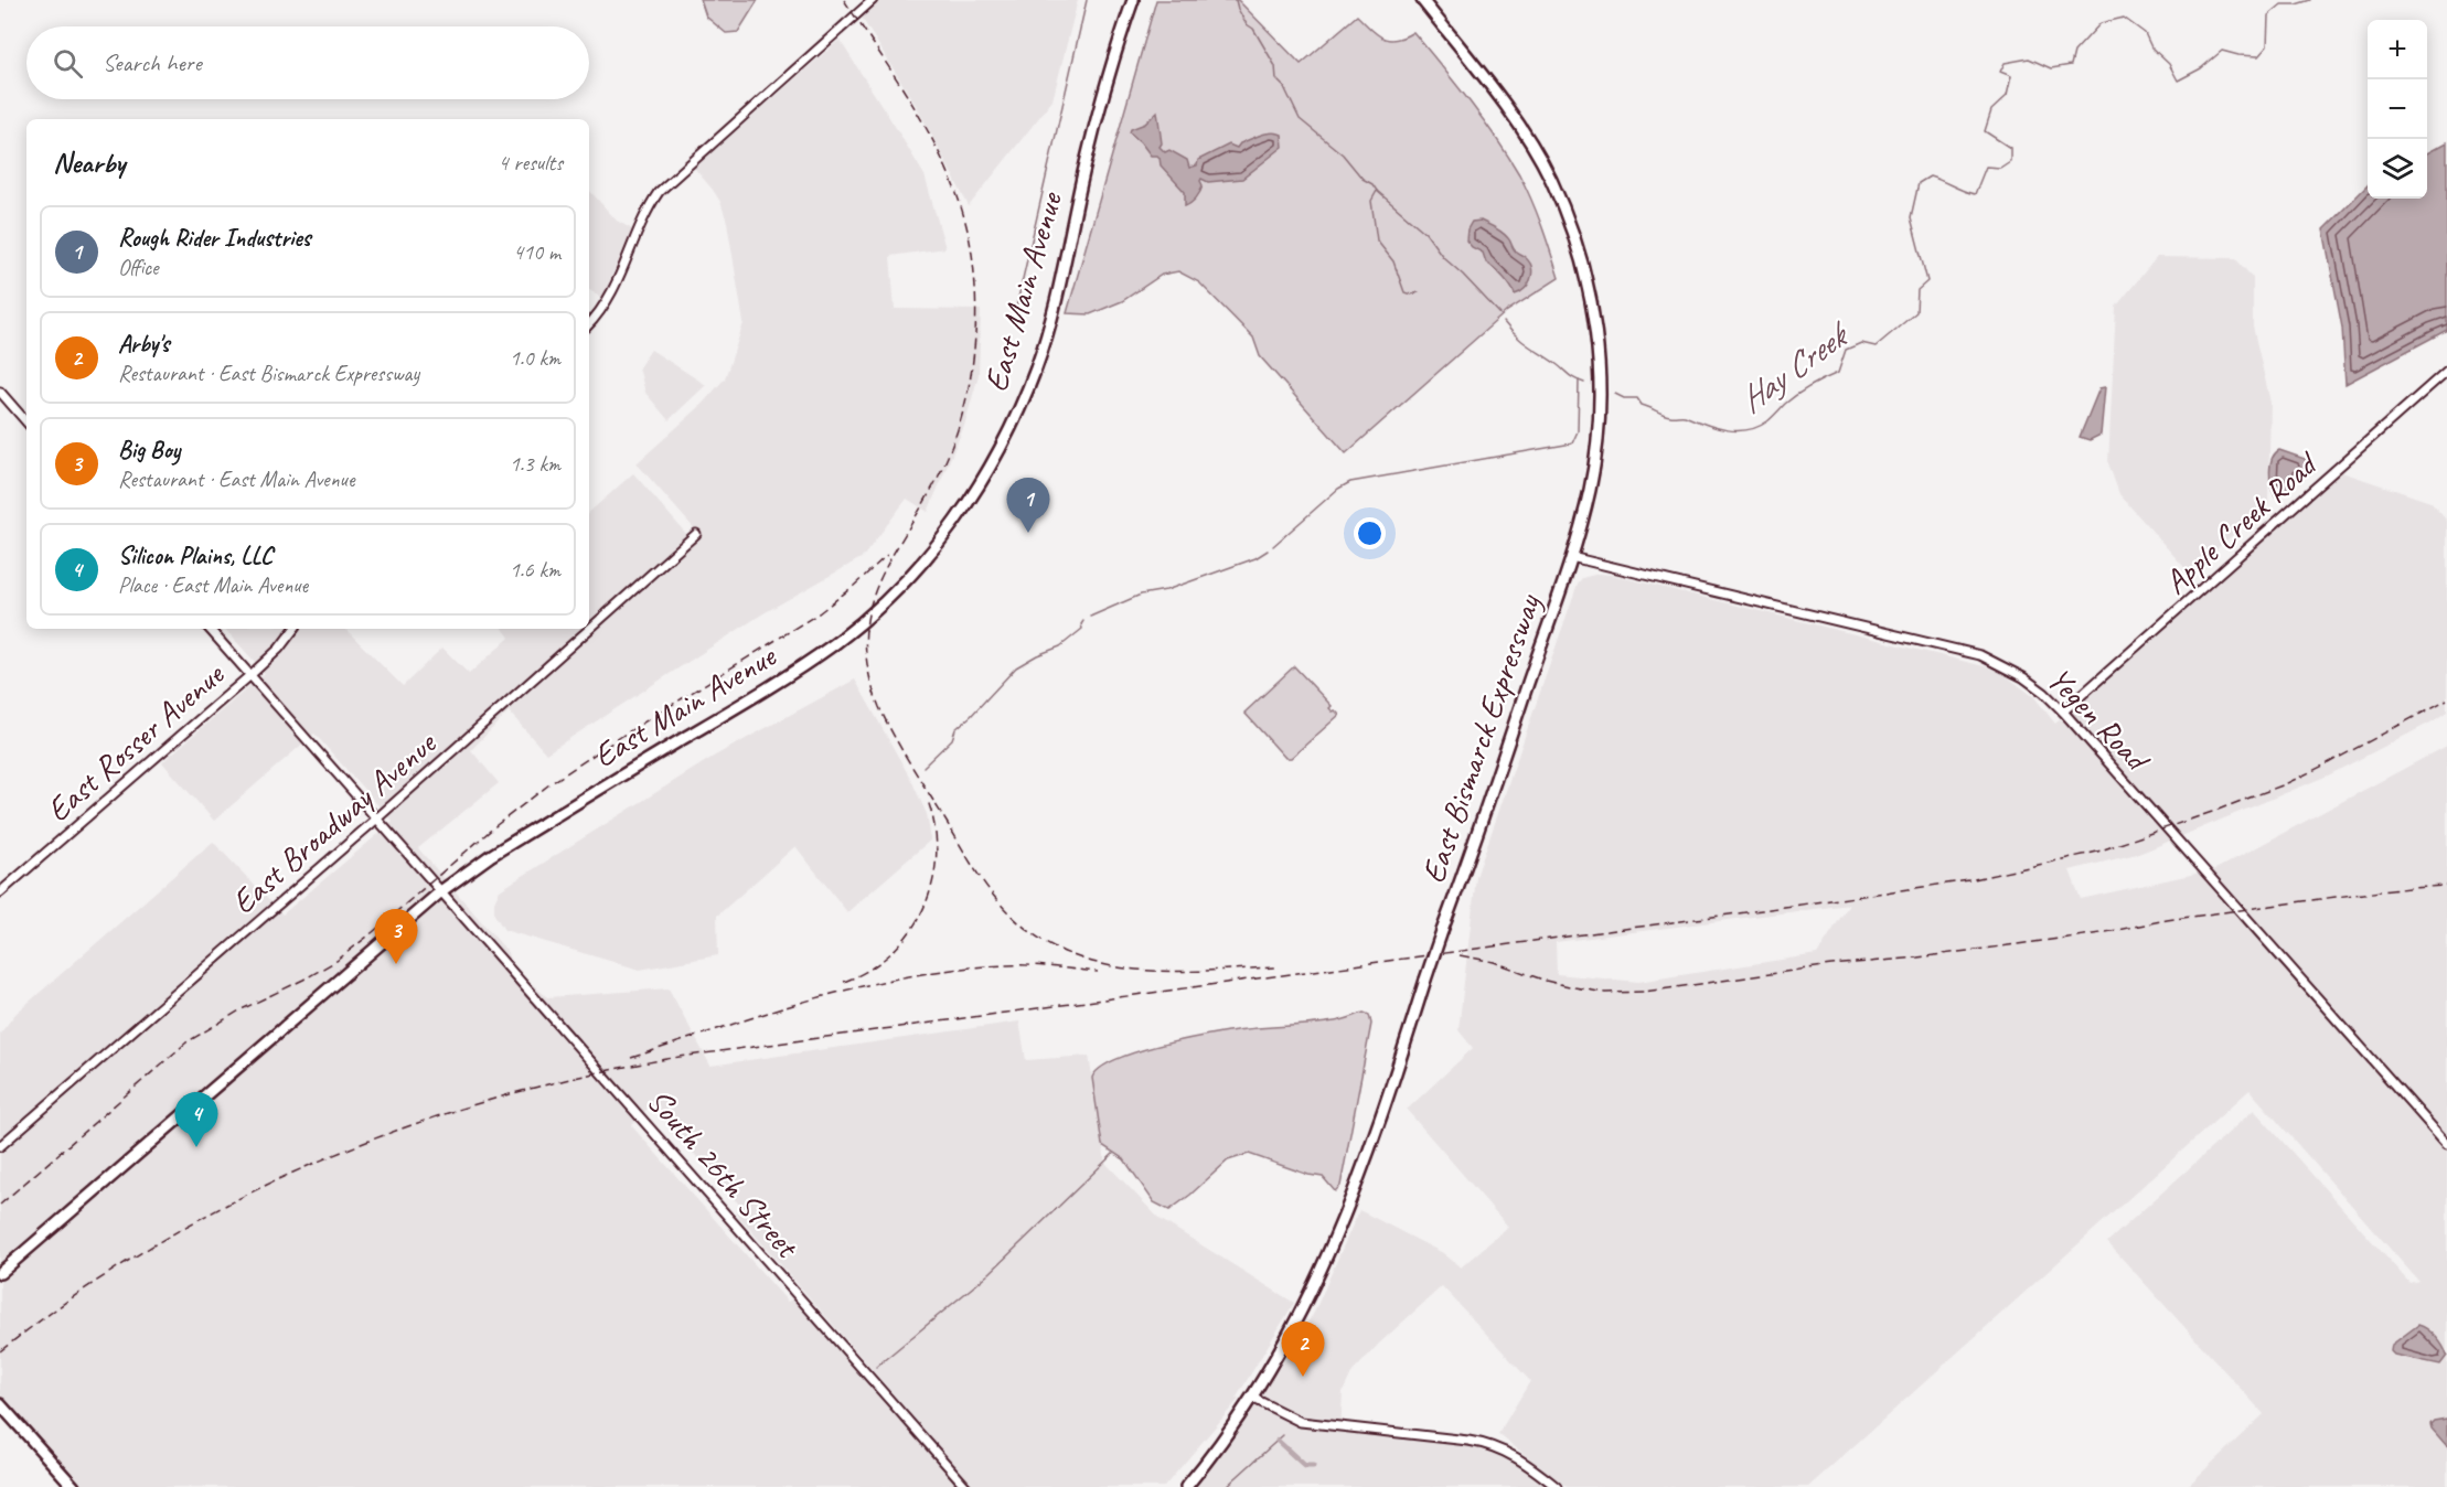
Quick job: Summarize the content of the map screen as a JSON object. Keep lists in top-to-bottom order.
{
  "streets": {
    "main road": ["East Main Avenue", "East Bismarck Expressway"],
    "street": [
      "Apple Creek Road",
      "Yegen Road",
      "East Rosser Avenue",
      "East Broadway Avenue",
      "South 26th Street"
    ]
  },
  "crossings": [
    ["East Main Avenue", "South 26th Street"],
    ["Apple Creek Road", "Yegen Road"],
    ["Yegen Road", "East Bismarck Expressway"],
    ["East Rosser Avenue", "South 26th Street"],
    ["East Broadway Avenue", "South 26th Street"]
  ],
  "water": ["Hay Creek"],
  "page": {
    "map_buttons": ["+", "−"],
    "search": "Search here",
    "heading": ["Nearby", "4 results"],
    "list": [
      {
        "mark": "1",
        "name": "Rough Rider Industries",
        "note": "Office",
        "value": "410 m"
      },
      {
        "mark": "2",
        "name": "Arby's",
        "note": "Restaurant · East Bismarck Expressway",
        "value": "1.0 km"
      },
      {
        "mark": "3",
        "name": "Big Boy",
        "note": "Restaurant · East Main Avenue",
        "value": "1.3 km"
      },
      {
        "mark": "4",
        "name": "Silicon Plains, LLC",
        "note": "Place · East Main Avenue",
        "value": "1.6 km"
      }
    ],
    "pins": [
      "1",
      "3",
      "4",
      "2"
    ]
  }
}
